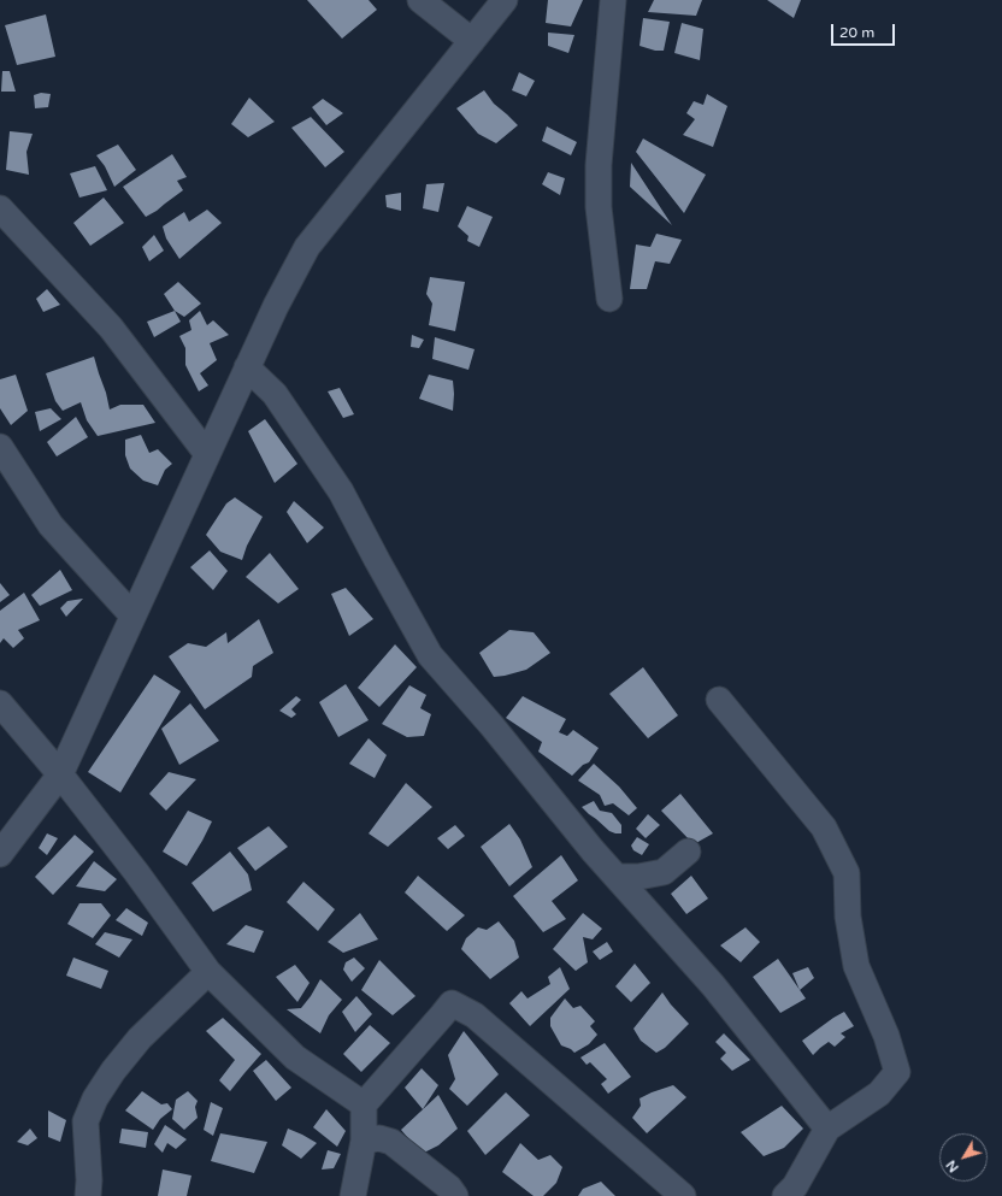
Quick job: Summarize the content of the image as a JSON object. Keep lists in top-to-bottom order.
{
  "scale_bar": "20 m",
  "north": "bottom left"
}
